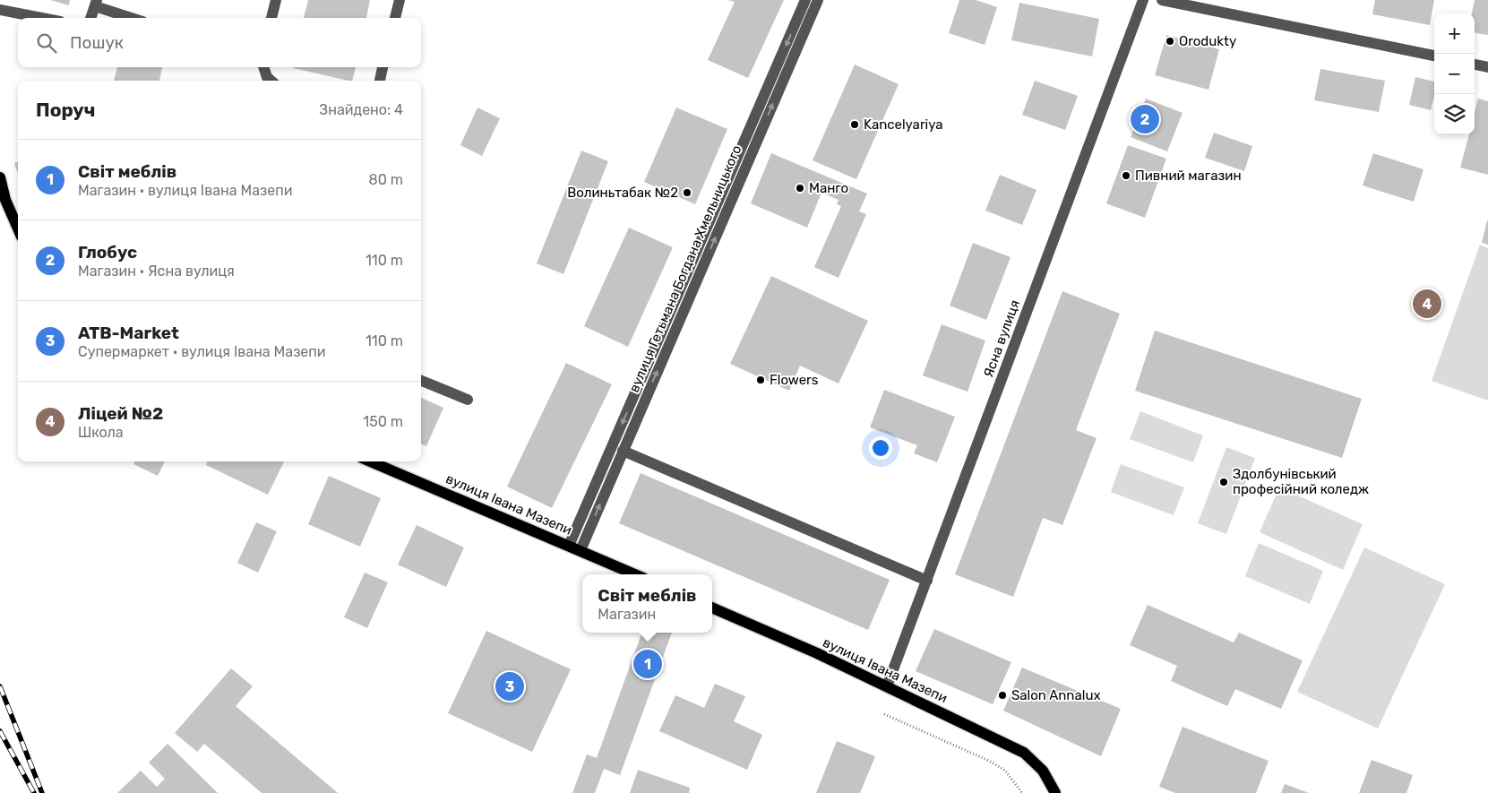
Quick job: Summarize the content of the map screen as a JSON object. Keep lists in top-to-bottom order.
{
  "streets": {
    "main road": ["вулиця Івана Мазепи"],
    "street": ["вулиця Гетьмана Богдана Хмельницького", "Ясна вулиця"]
  },
  "crossings": [
    ["вулиця Гетьмана Богдана Хмельницького", "вулиця Івана Мазепи"],
    ["Ясна вулиця", "вулиця Івана Мазепи"]
  ],
  "places": [
    "Orodukty",
    "Kancelyariya",
    "Пивний магазин",
    "Манго",
    "Волиньтабак №2",
    "Flowers",
    "Здолбунівський професійний коледж",
    "Salon Annalux"
  ],
  "page": {
    "map_buttons": ["+", "−"],
    "search": "Пошук",
    "heading": ["Поруч", "Знайдено: 4"],
    "pins": [
      "2",
      "4",
      "1",
      "3"
    ],
    "list": [
      {
        "mark": "1",
        "name": "Світ меблів",
        "note": "Магазин · вулиця Івана Мазепи",
        "value": "80 m"
      },
      {
        "mark": "2",
        "name": "Глобус",
        "note": "Магазин · Ясна вулиця",
        "value": "110 m"
      },
      {
        "mark": "3",
        "name": "ATB-Market",
        "note": "Супермаркет · вулиця Івана Мазепи",
        "value": "110 m"
      },
      {
        "mark": "4",
        "name": "Ліцей №2",
        "note": "Школа",
        "value": "150 m"
      }
    ],
    "popup": ["Світ меблів", "Магазин"]
  }
}
